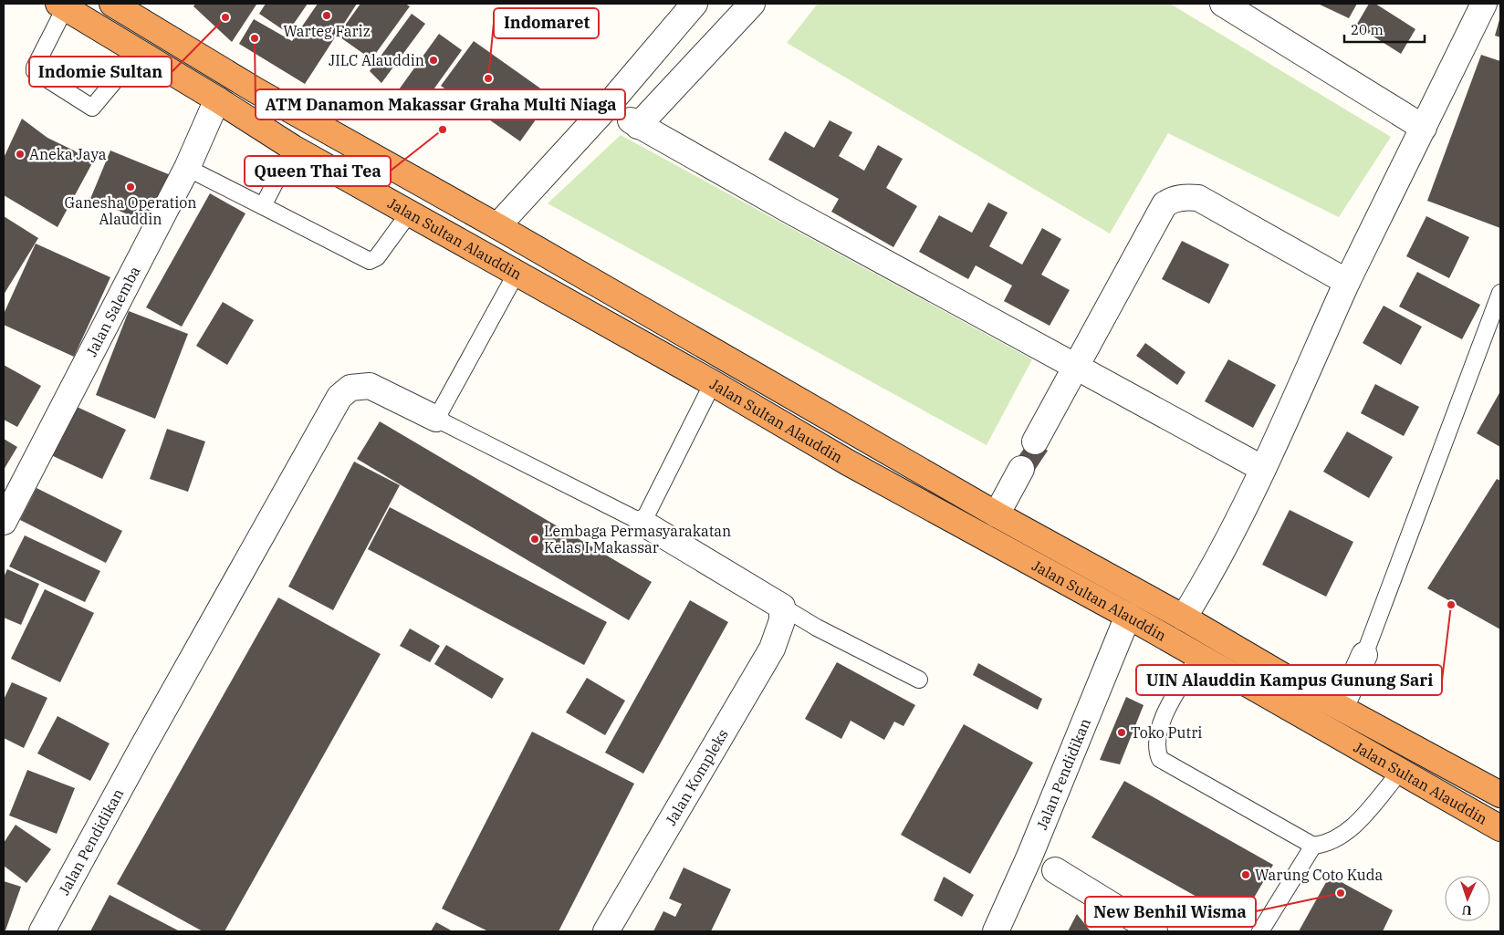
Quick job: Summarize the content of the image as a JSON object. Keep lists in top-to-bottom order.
{
  "streets": {
    "highway": ["Jalan Sultan Alauddin"],
    "street": ["Jalan Salemba", "Jalan Pendidikan", "Jalan Kompleks"]
  },
  "crossings": [
    ["Jalan Sultan Alauddin", "Jalan Salemba"],
    ["Jalan Sultan Alauddin", "Jalan Pendidikan"]
  ],
  "places": [
    "Warteg Fariz",
    "Indomie Sultan",
    "ATM Danamon Makassar Graha Multi Niaga",
    "JILC Alauddin",
    "Indomaret",
    "Queen Thai Tea",
    "Aneka Jaya",
    "Ganesha Operation Alauddin",
    "Lembaga Permasyarakatan Kelas I Makassar",
    "UIN Alauddin Kampus Gunung Sari",
    "Toko Putri",
    "Warung Coto Kuda",
    "New Benhil Wisma"
  ],
  "scale_bar": "20 m",
  "north": "bottom"
}
